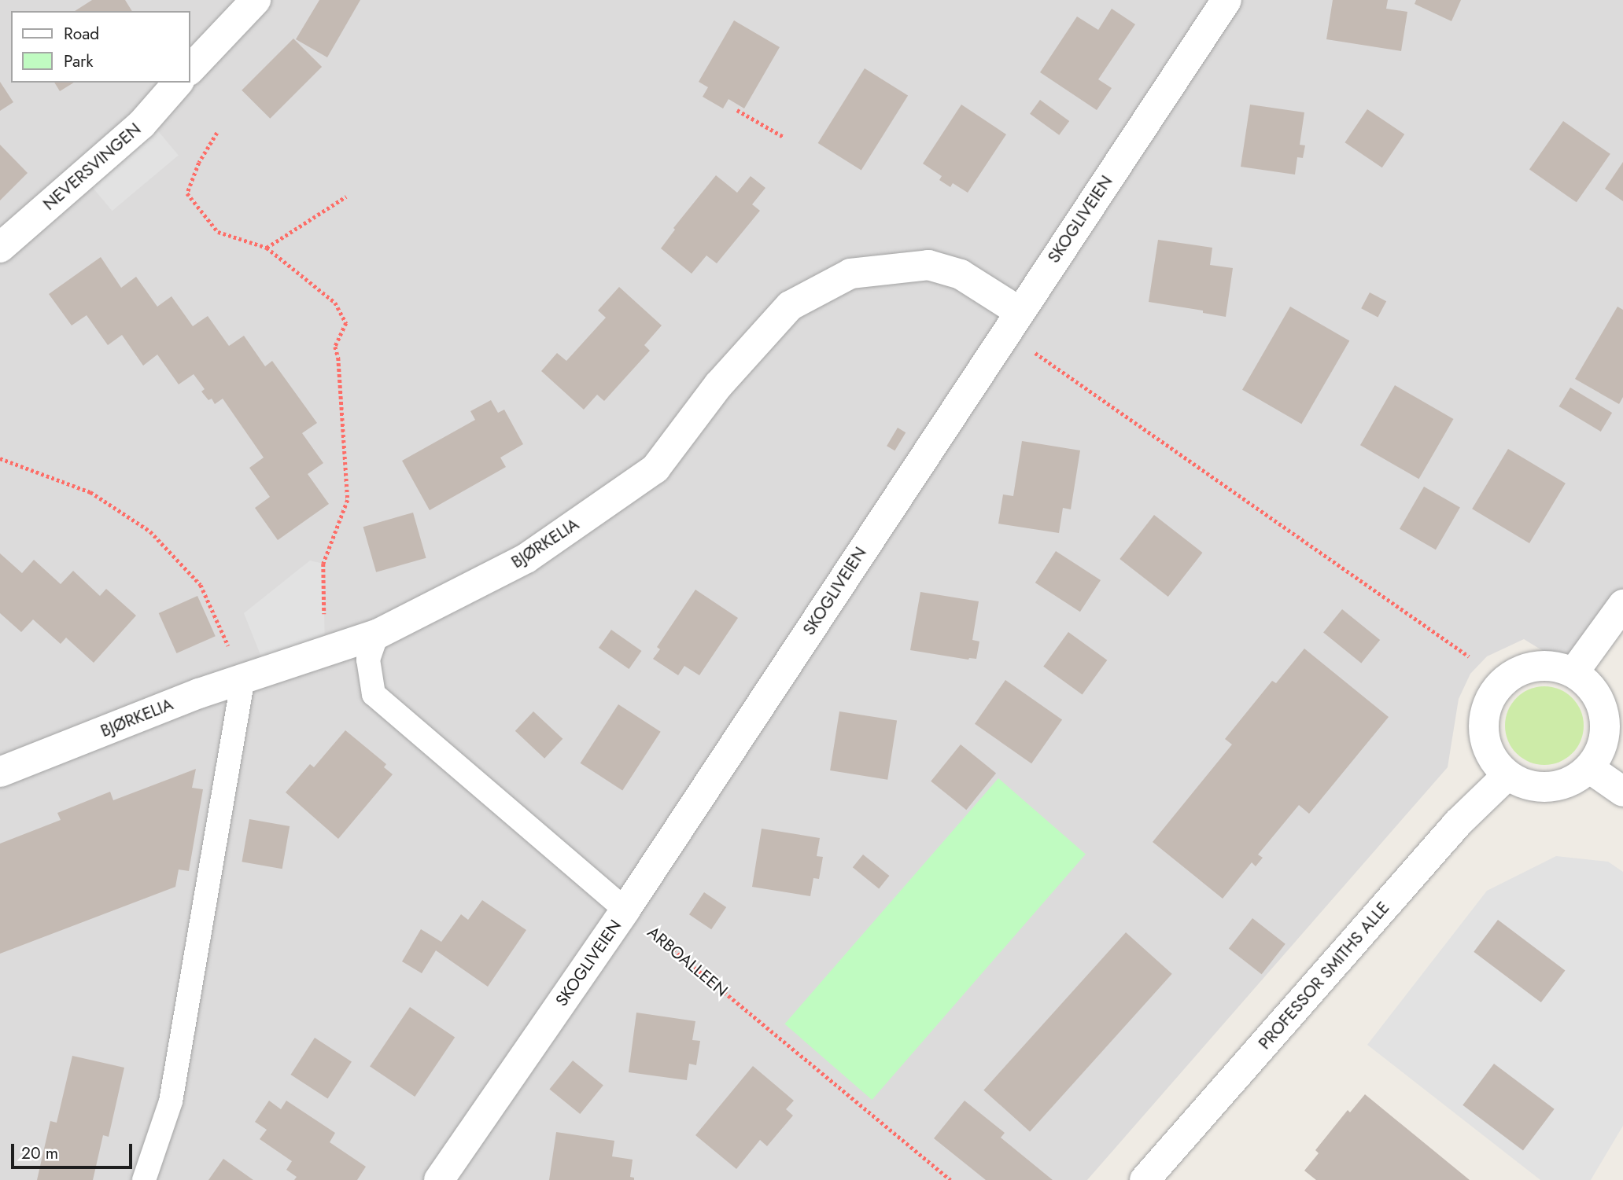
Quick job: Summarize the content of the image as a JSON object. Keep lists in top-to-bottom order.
{
  "streets": {
    "street": [
      "NEVERSVINGEN",
      "SKOGLIVEIEN",
      "BJØRKELIA",
      "PROFESSOR SMITHS ALLE"
    ],
    "path": ["ARBOALLEEN"]
  },
  "crossings": [
    ["SKOGLIVEIEN", "BJØRKELIA"],
    ["SKOGLIVEIEN", "ARBOALLEEN"]
  ],
  "legend": ["Road", "Park"],
  "scale_bar": "20 m"
}
